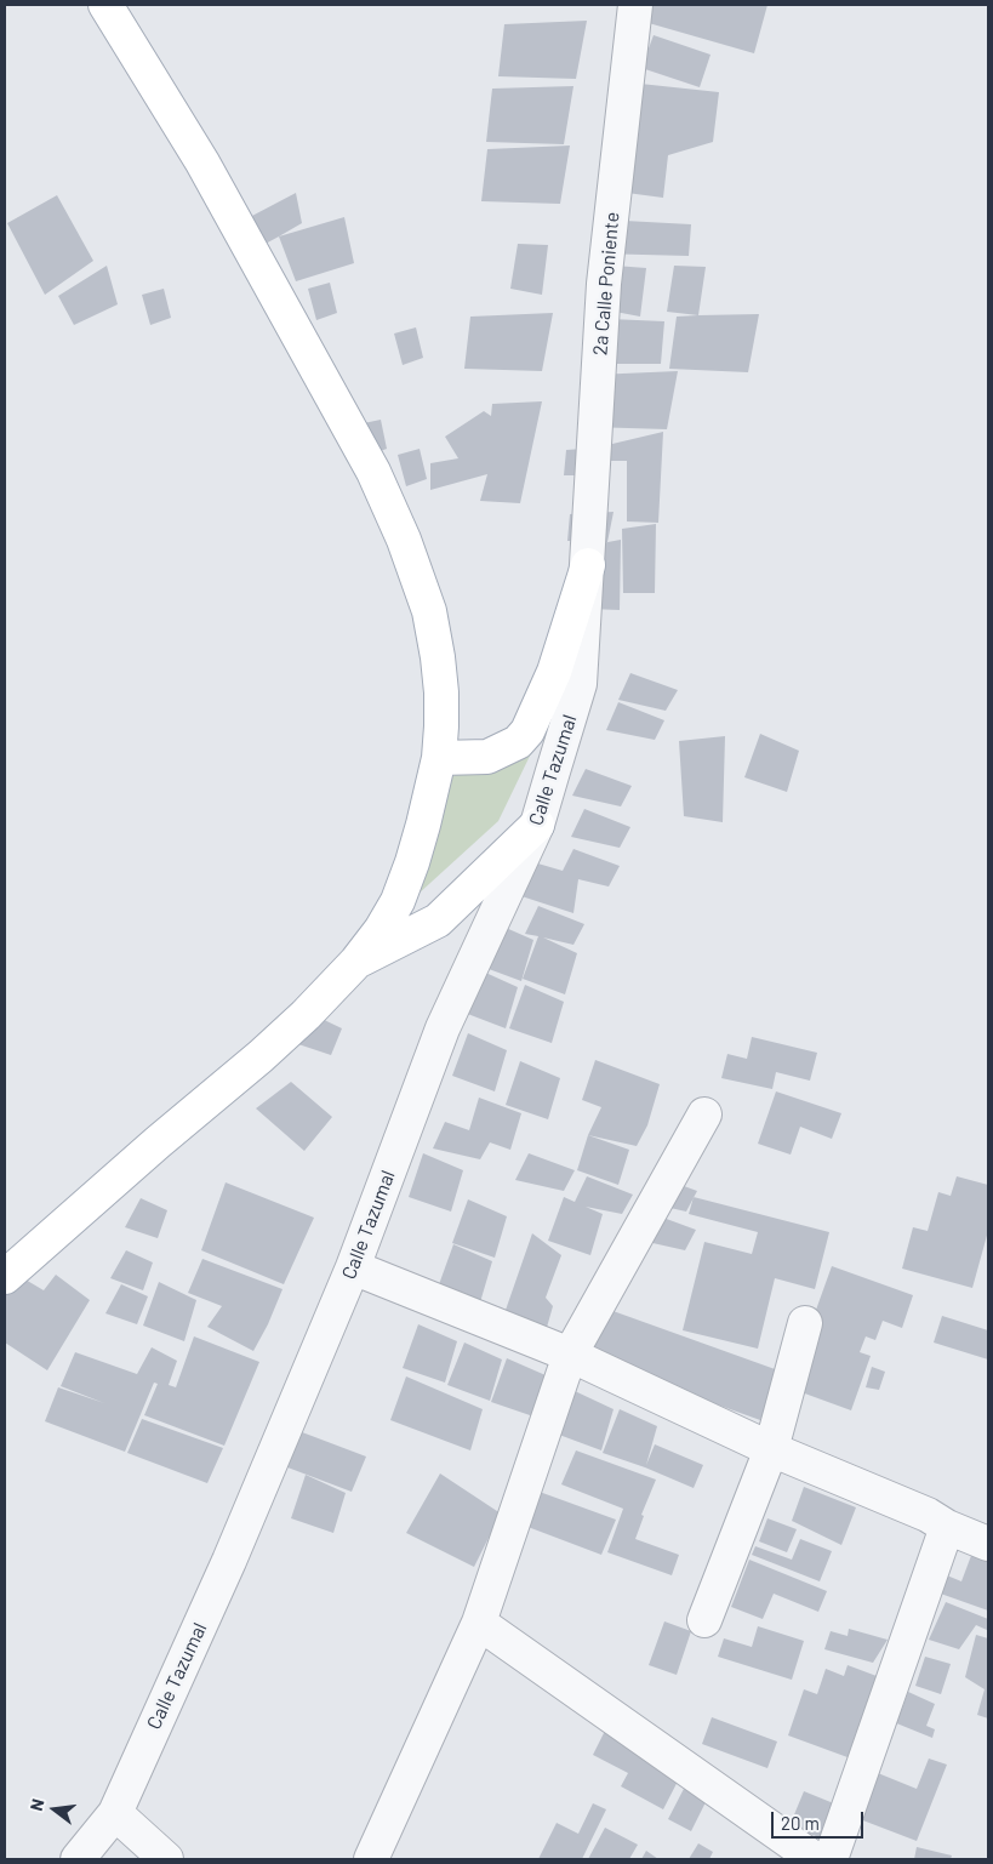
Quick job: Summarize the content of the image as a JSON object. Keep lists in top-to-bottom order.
{
  "streets": {
    "street": ["2a Calle Poniente", "Calle Tazumal"]
  },
  "crossings": [
    ["2a Calle Poniente", "Calle Tazumal"]
  ],
  "scale_bar": "20 m",
  "north": "left"
}
